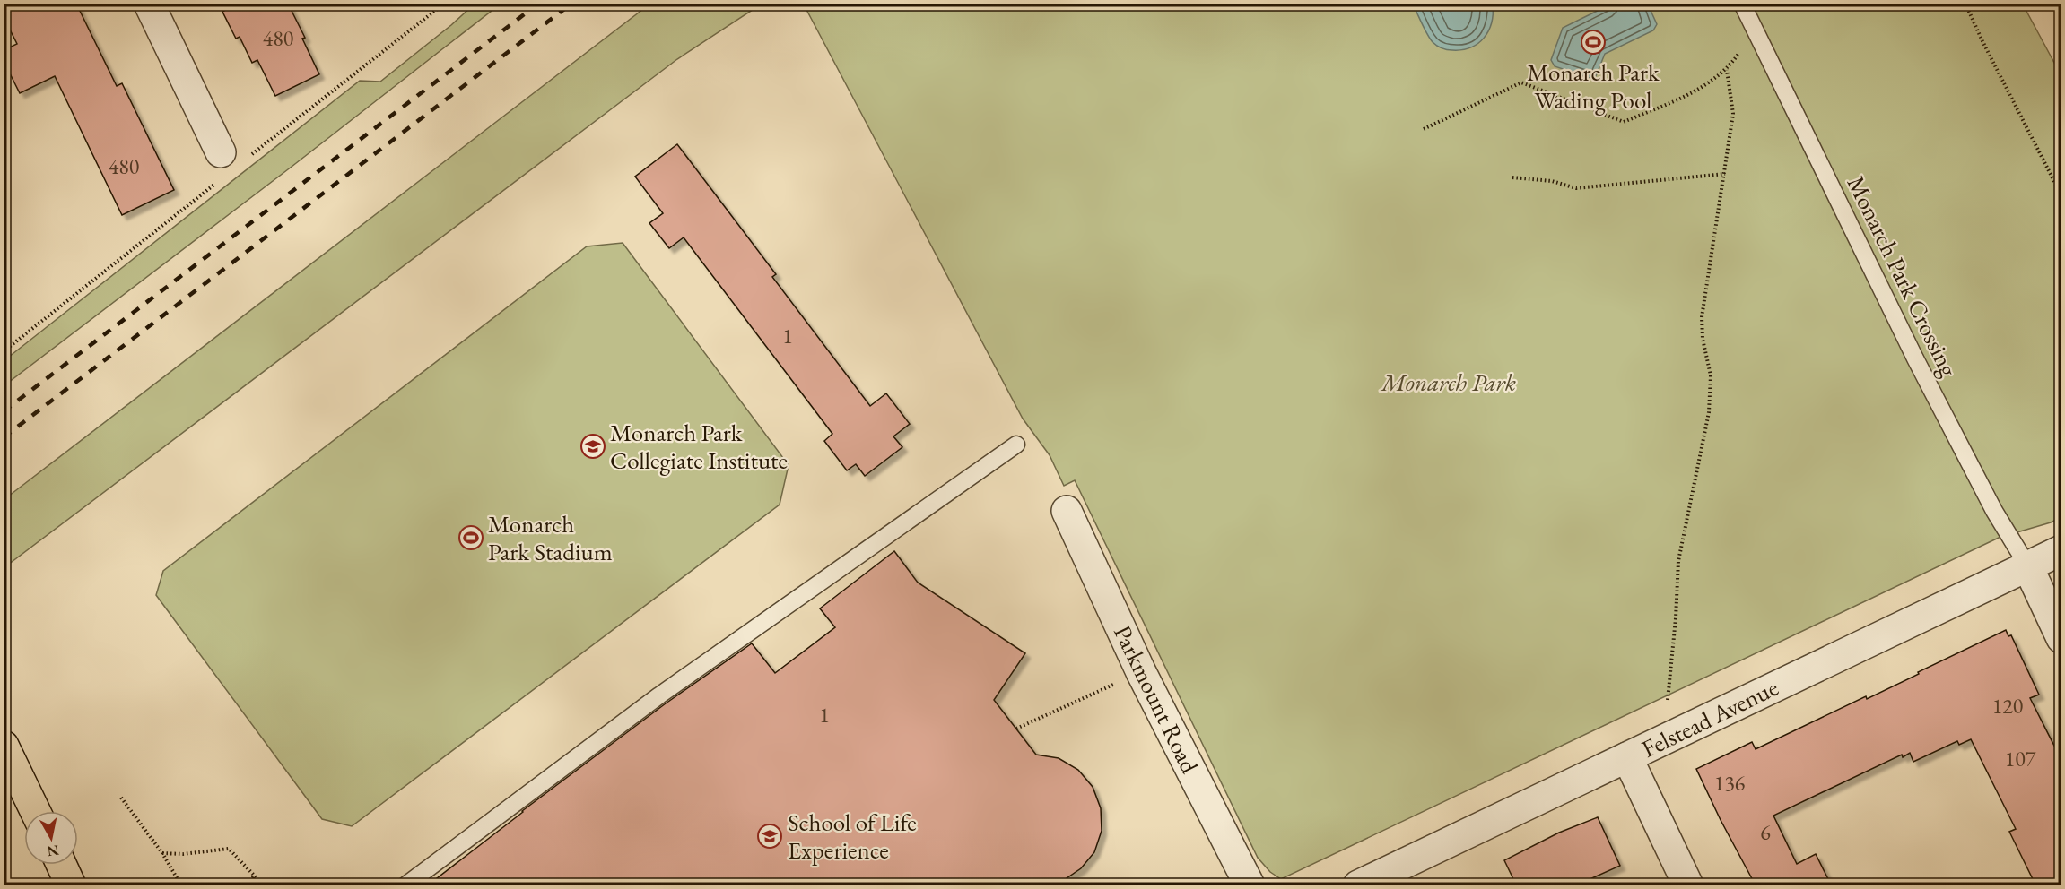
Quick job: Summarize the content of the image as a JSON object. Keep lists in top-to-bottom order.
{
  "streets": {
    "street": ["Parkmount Road", "Felstead Avenue"],
    "lane": ["Monarch Park Crossing"]
  },
  "crossings": [
    ["Monarch Park Crossing", "Felstead Avenue"]
  ],
  "parks": ["Monarch Park"],
  "places": {
    "sports": ["Monarch Park Wading Pool", "Monarch Park Stadium"],
    "school or university": ["Monarch Park Collegiate Institute", "School of Life Experience"]
  },
  "house_numbers": [
    "480",
    "480",
    "1",
    "120",
    "1",
    "107",
    "136",
    "6"
  ],
  "north": "bottom"
}
